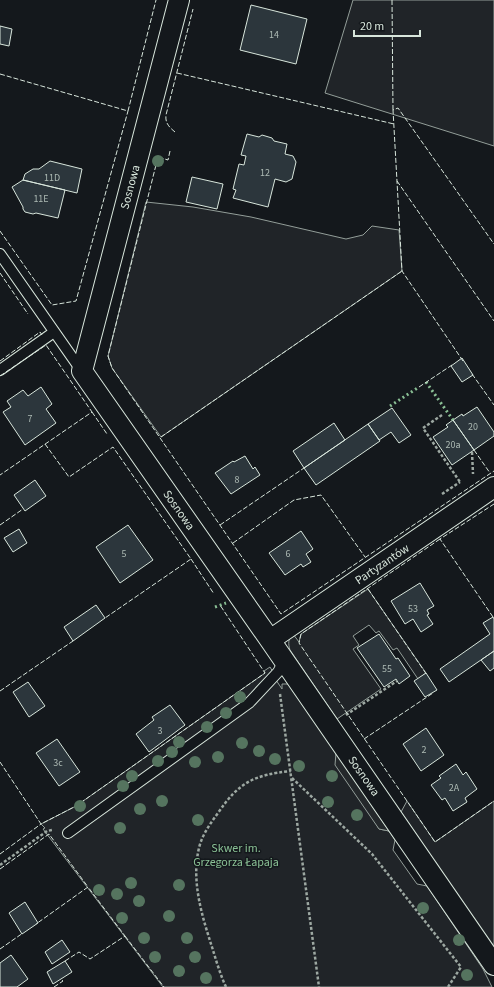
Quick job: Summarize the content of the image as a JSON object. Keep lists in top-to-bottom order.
{
  "streets": {
    "street": ["Sosnowa", "Partyzantów"]
  },
  "crossings": [
    ["Sosnowa", "Partyzantów"]
  ],
  "parks": ["Skwer im. Grzegorza Łapaja"],
  "house_numbers": [
    "14",
    "12",
    "11D",
    "11E",
    "7",
    "20",
    "20a",
    "8",
    "5",
    "6",
    "53",
    "55",
    "3",
    "2",
    "3c",
    "2A"
  ],
  "scale_bar": "20 m"
}
